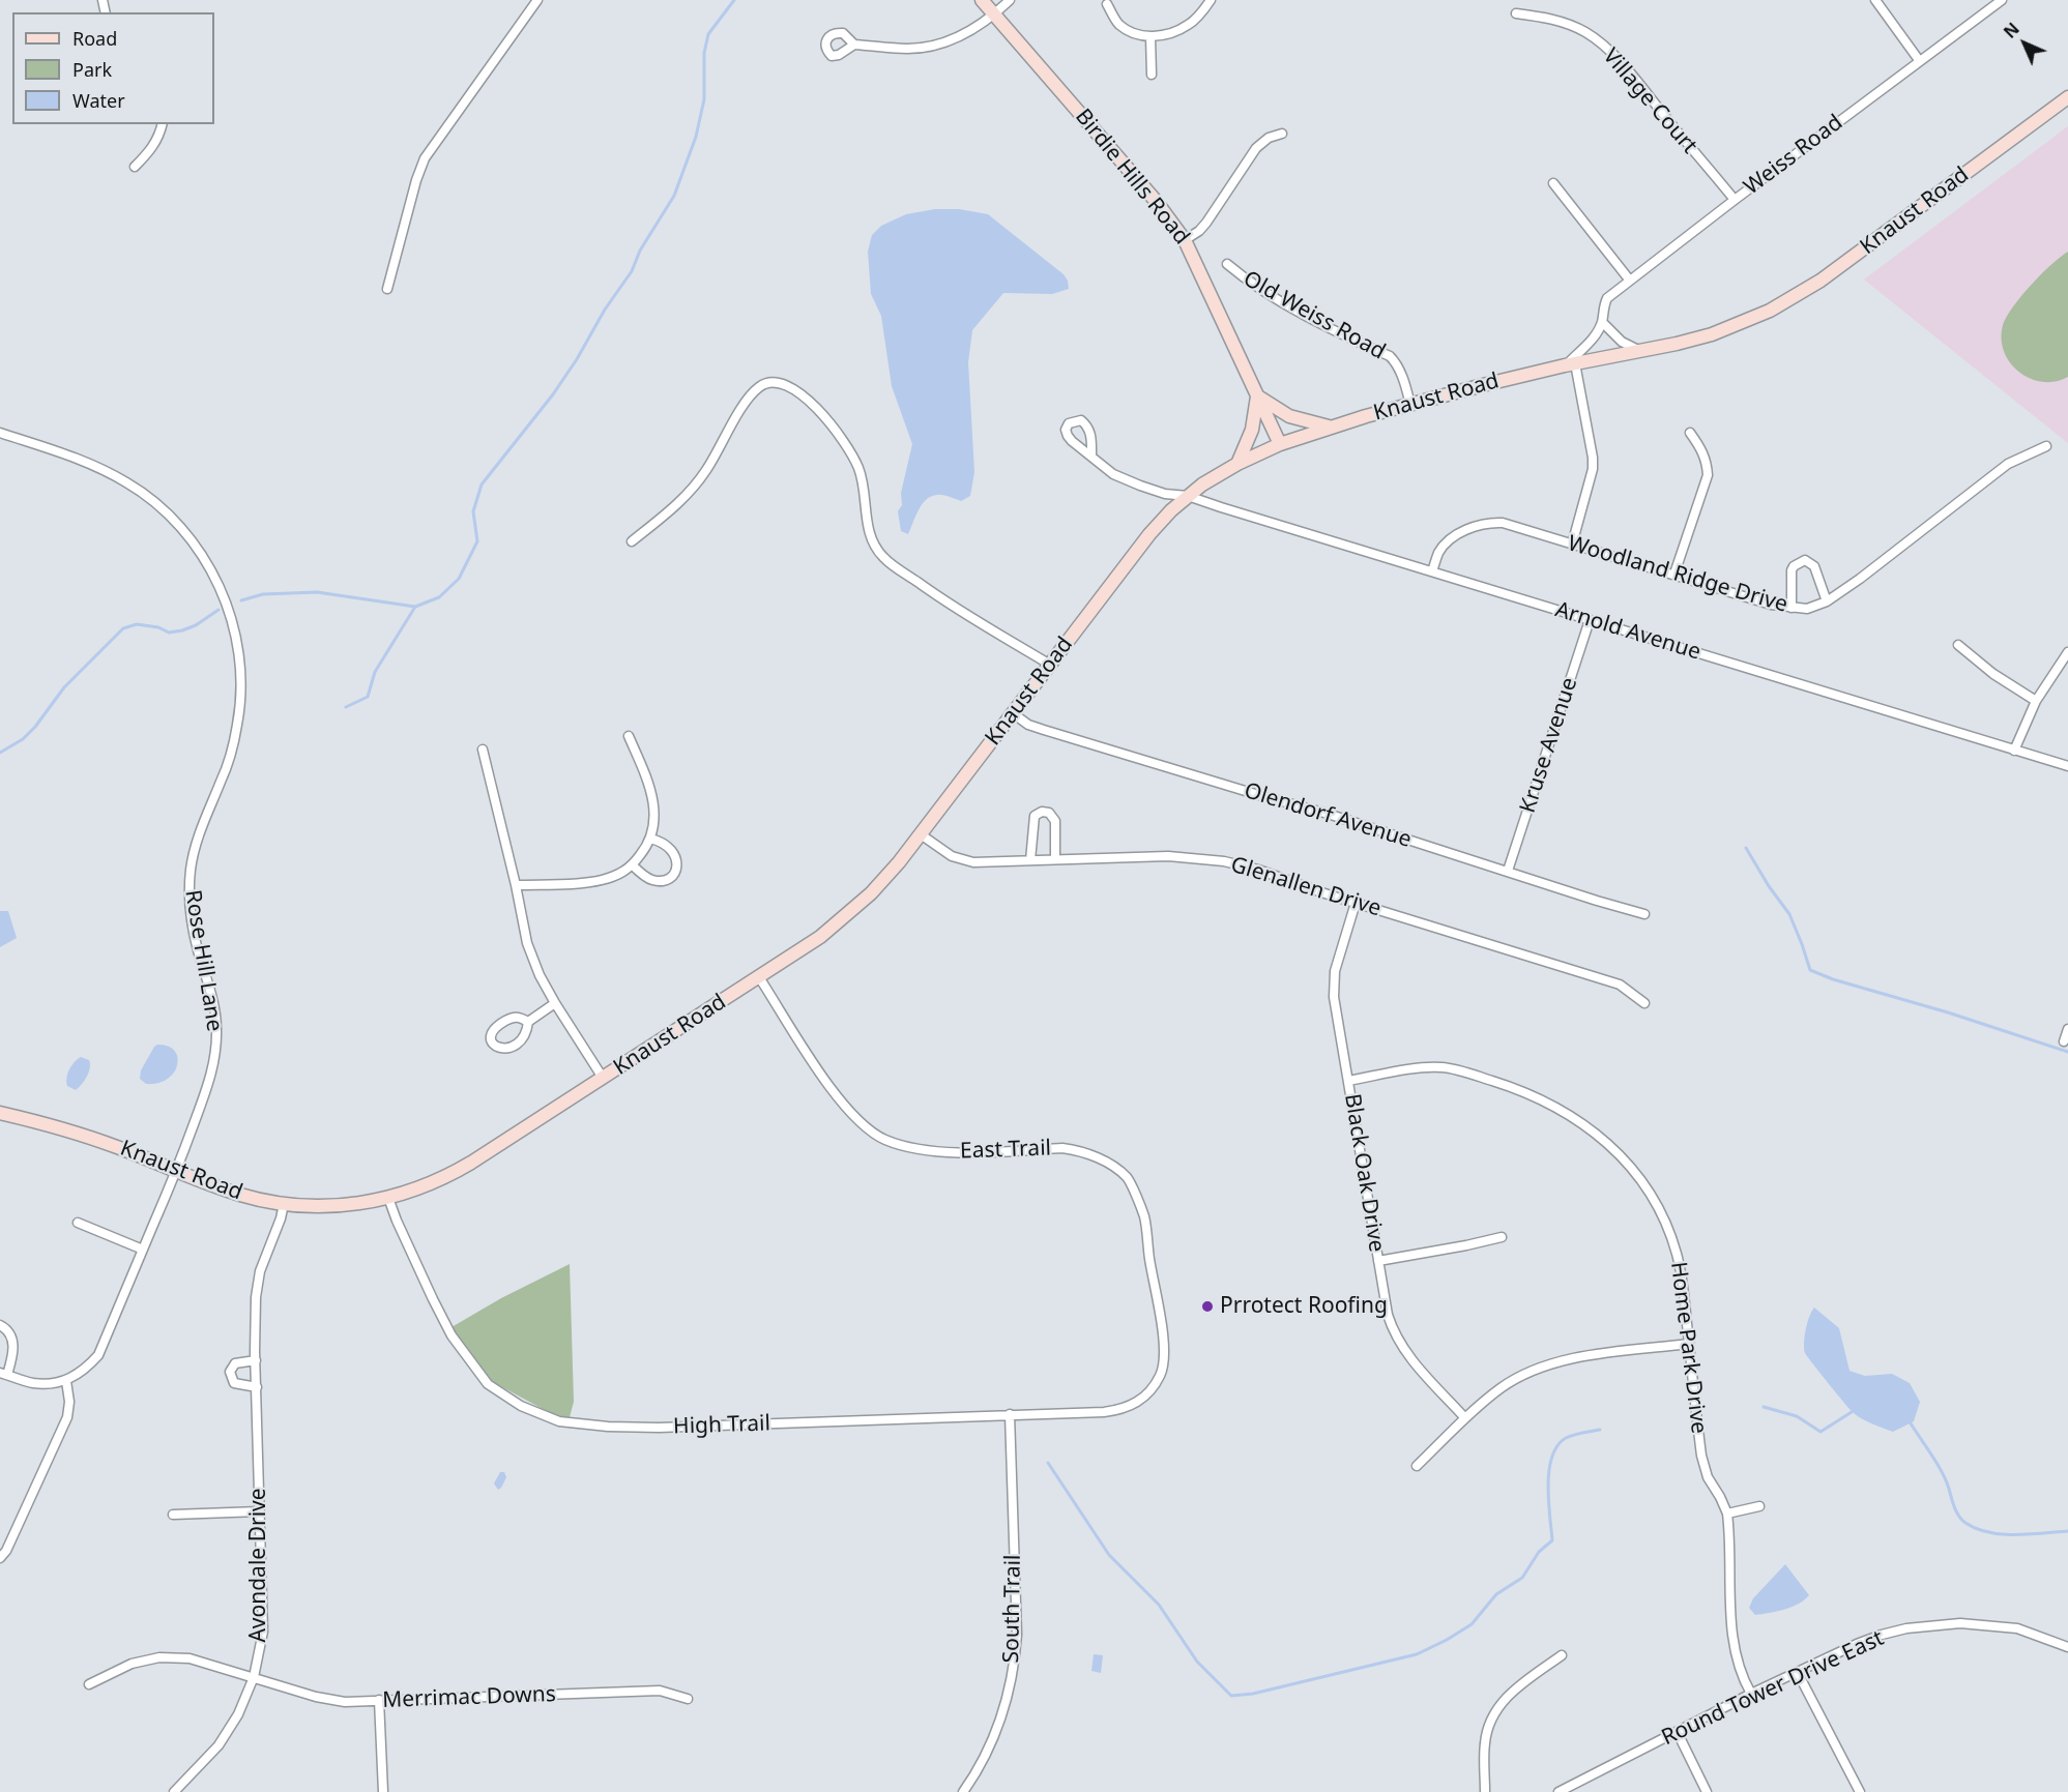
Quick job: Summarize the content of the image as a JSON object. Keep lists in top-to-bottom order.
{
  "streets": {
    "main road": ["Birdie Hills Road", "Knaust Road"],
    "street": [
      "Village Court",
      "Weiss Road",
      "Old Weiss Road",
      "Woodland Ridge Drive",
      "Arnold Avenue",
      "Kruse Avenue",
      "Olendorf Avenue",
      "Glenallen Drive",
      "Rose Hill Lane",
      "East Trail",
      "Black Oak Drive",
      "Home Park Drive",
      "High Trail",
      "Avondale Drive",
      "South Trail",
      "Round Tower Drive East",
      "Merrimac Downs"
    ]
  },
  "crossings": [
    ["Village Court", "Weiss Road"],
    ["Weiss Road", "Knaust Road"],
    ["Birdie Hills Road", "Knaust Road"],
    ["Knaust Road", "Old Weiss Road"],
    ["Knaust Road", "Arnold Avenue"],
    ["Knaust Road", "Olendorf Avenue"],
    ["Knaust Road", "Glenallen Drive"],
    ["Knaust Road", "Rose Hill Lane"],
    ["Knaust Road", "East Trail"],
    ["Knaust Road", "High Trail"],
    ["Knaust Road", "Avondale Drive"],
    ["Woodland Ridge Drive", "Arnold Avenue"],
    ["Arnold Avenue", "Kruse Avenue"],
    ["Kruse Avenue", "Olendorf Avenue"],
    ["Glenallen Drive", "Black Oak Drive"],
    ["East Trail", "High Trail"],
    ["Black Oak Drive", "Home Park Drive"],
    ["Home Park Drive", "Round Tower Drive East"],
    ["High Trail", "South Trail"],
    ["Avondale Drive", "Merrimac Downs"]
  ],
  "places": ["Prrotect Roofing"],
  "legend": ["Road", "Park", "Water"],
  "north": "top left"
}
